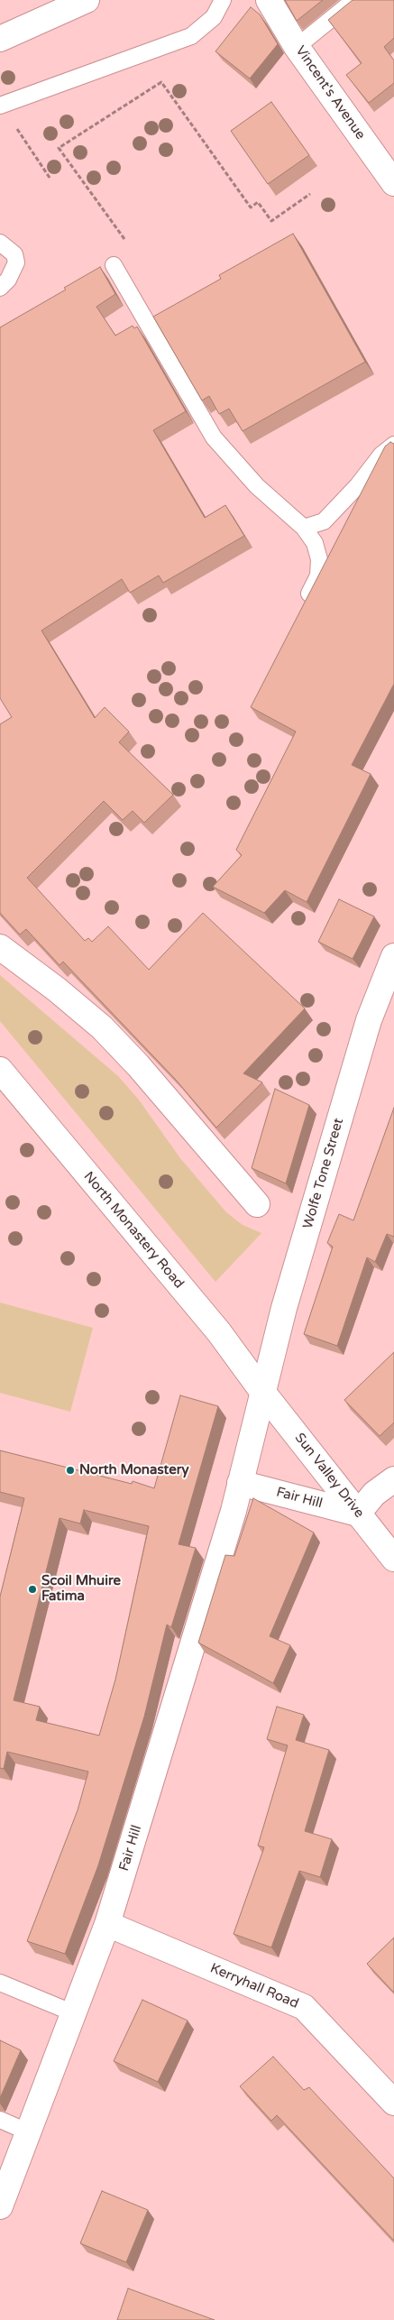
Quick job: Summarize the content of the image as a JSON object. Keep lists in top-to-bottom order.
{
  "streets": {
    "street": [
      "Vincent's Avenue",
      "Wolfe Tone Street",
      "North Monastery Road",
      "Sun Valley Drive",
      "Fair Hill",
      "Kerryhall Road"
    ]
  },
  "crossings": [
    ["Wolfe Tone Street", "North Monastery Road"],
    ["Wolfe Tone Street", "Sun Valley Drive"],
    ["Wolfe Tone Street", "Fair Hill"],
    ["North Monastery Road", "Sun Valley Drive"],
    ["North Monastery Road", "Fair Hill"],
    ["Sun Valley Drive", "Fair Hill"],
    ["Fair Hill", "Kerryhall Road"]
  ],
  "places": ["North Monastery", "Scoil Mhuire Fatima"]
}
